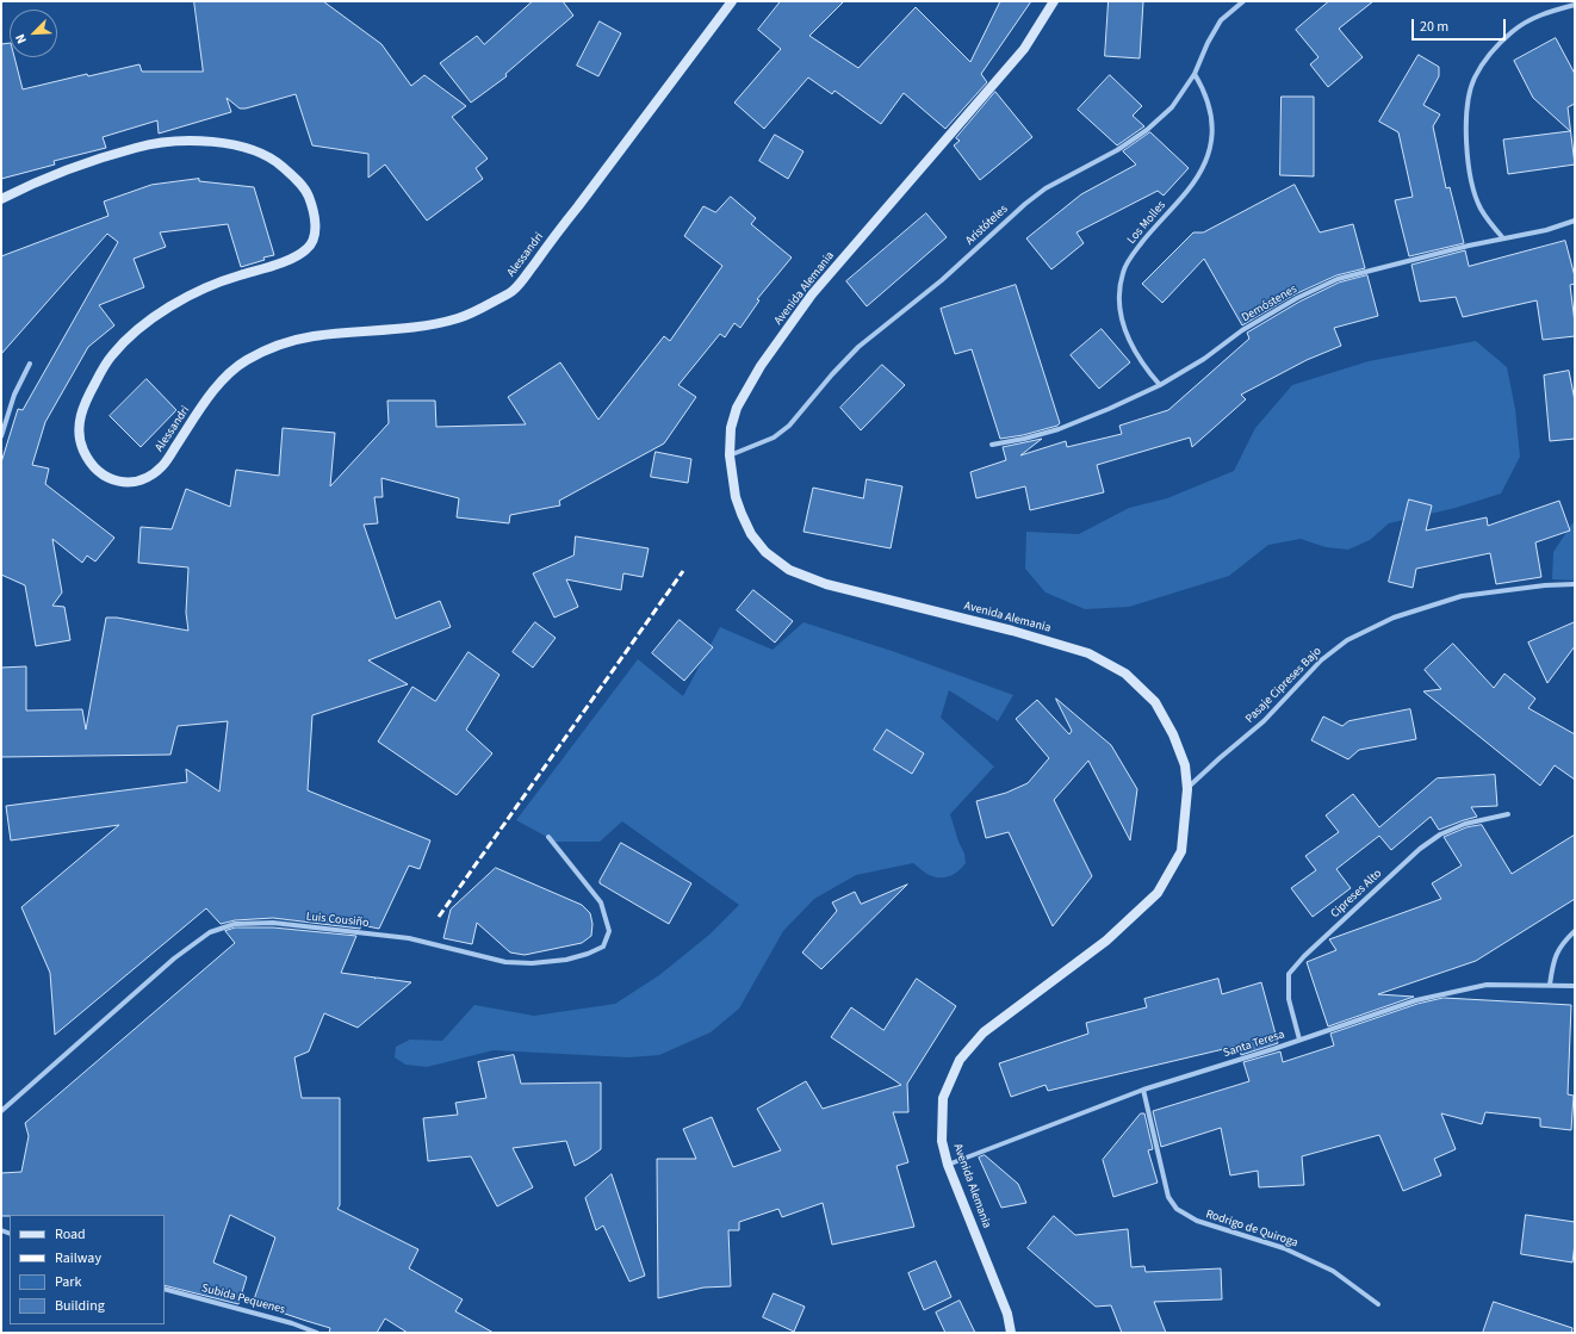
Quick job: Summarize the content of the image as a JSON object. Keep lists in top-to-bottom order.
{
  "streets": {
    "street": [
      "Los Molles",
      "Aristóteles",
      "Alessandri",
      "Avenida Alemania",
      "Demóstenes",
      "Pasaje Cipreses Bajo",
      "Cipreses Alto",
      "Luis Cousiño",
      "Santa Teresa",
      "Rodrigo de Quiroga",
      "Subida Pequenes"
    ]
  },
  "crossings": [
    ["Los Molles", "Aristóteles"],
    ["Los Molles", "Demóstenes"],
    ["Aristóteles", "Avenida Alemania"],
    ["Avenida Alemania", "Pasaje Cipreses Bajo"],
    ["Avenida Alemania", "Santa Teresa"],
    ["Cipreses Alto", "Santa Teresa"],
    ["Santa Teresa", "Rodrigo de Quiroga"]
  ],
  "legend": [
    "Road",
    "Railway",
    "Park",
    "Building"
  ],
  "scale_bar": "20 m",
  "north": "bottom left"
}
